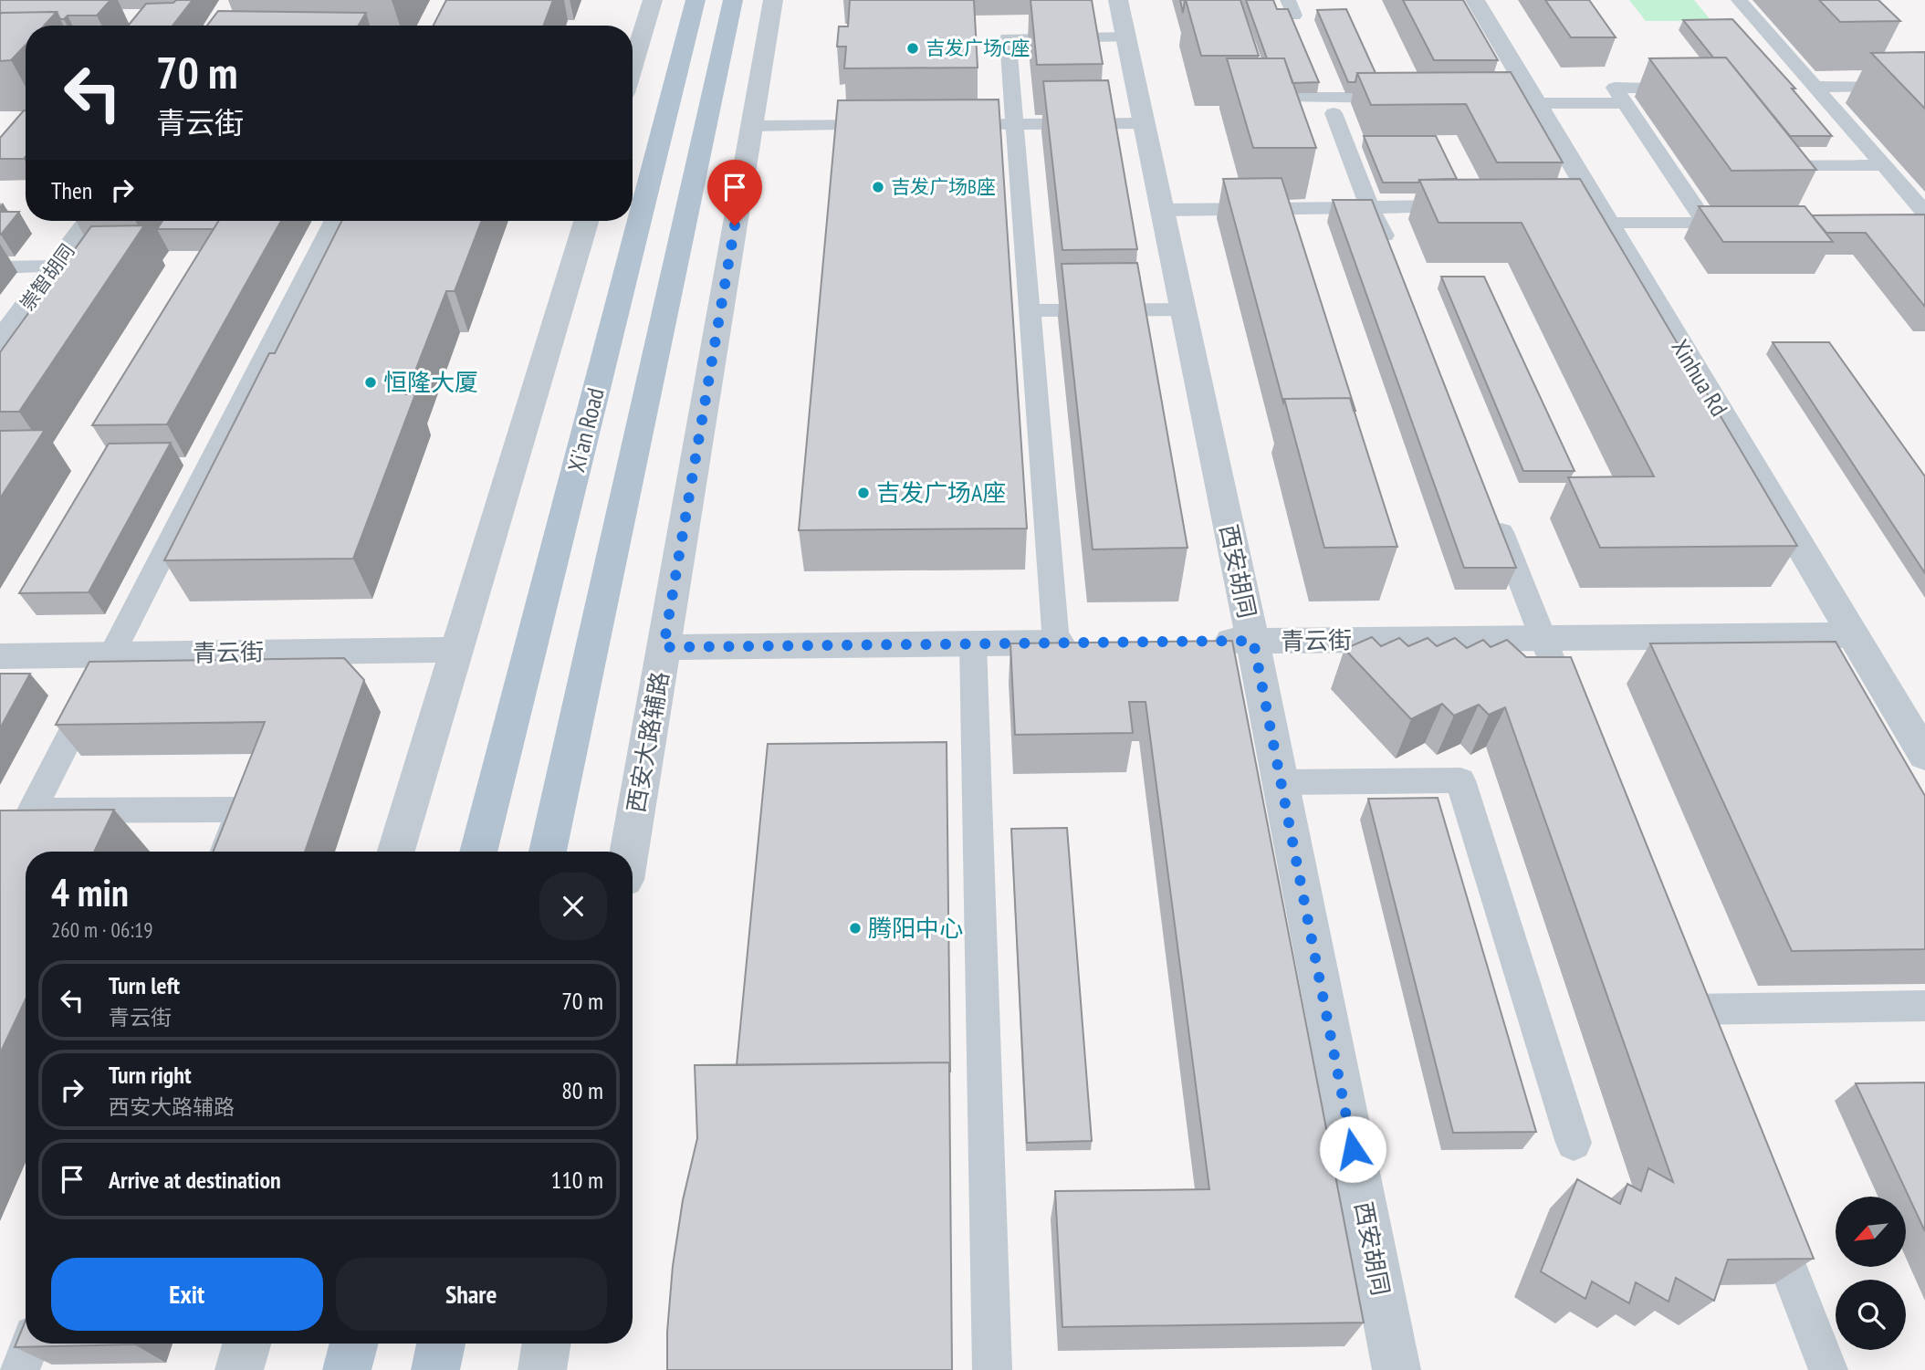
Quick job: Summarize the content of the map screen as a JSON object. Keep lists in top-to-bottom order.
{
  "streets": {
    "main road": ["Xi'an Road"],
    "street": [
      "崇智胡同",
      "Xinhua Rd",
      "西安胡同",
      "青云街",
      "西安大路辅路"
    ]
  },
  "crossings": [
    ["Xinhua Rd", "青云街"],
    ["西安胡同", "青云街"]
  ],
  "places": [
    "吉发广场C座",
    "吉发广场B座",
    "恒隆大厦",
    "吉发广场A座",
    "腾阳中心"
  ],
  "north": "bottom left",
  "page": {
    "turn": ["70 m", "青云街"],
    "then": "Then",
    "heading": ["4 min", "260 m · 06:19"],
    "list": [
      {
        "name": "Turn left",
        "note": "青云街",
        "value": "70 m"
      },
      {
        "name": "Turn right",
        "note": "西安大路辅路",
        "value": "80 m"
      },
      {
        "name": "Arrive at destination",
        "value": "110 m"
      }
    ],
    "buttons": ["Exit", "Share"]
  }
}
